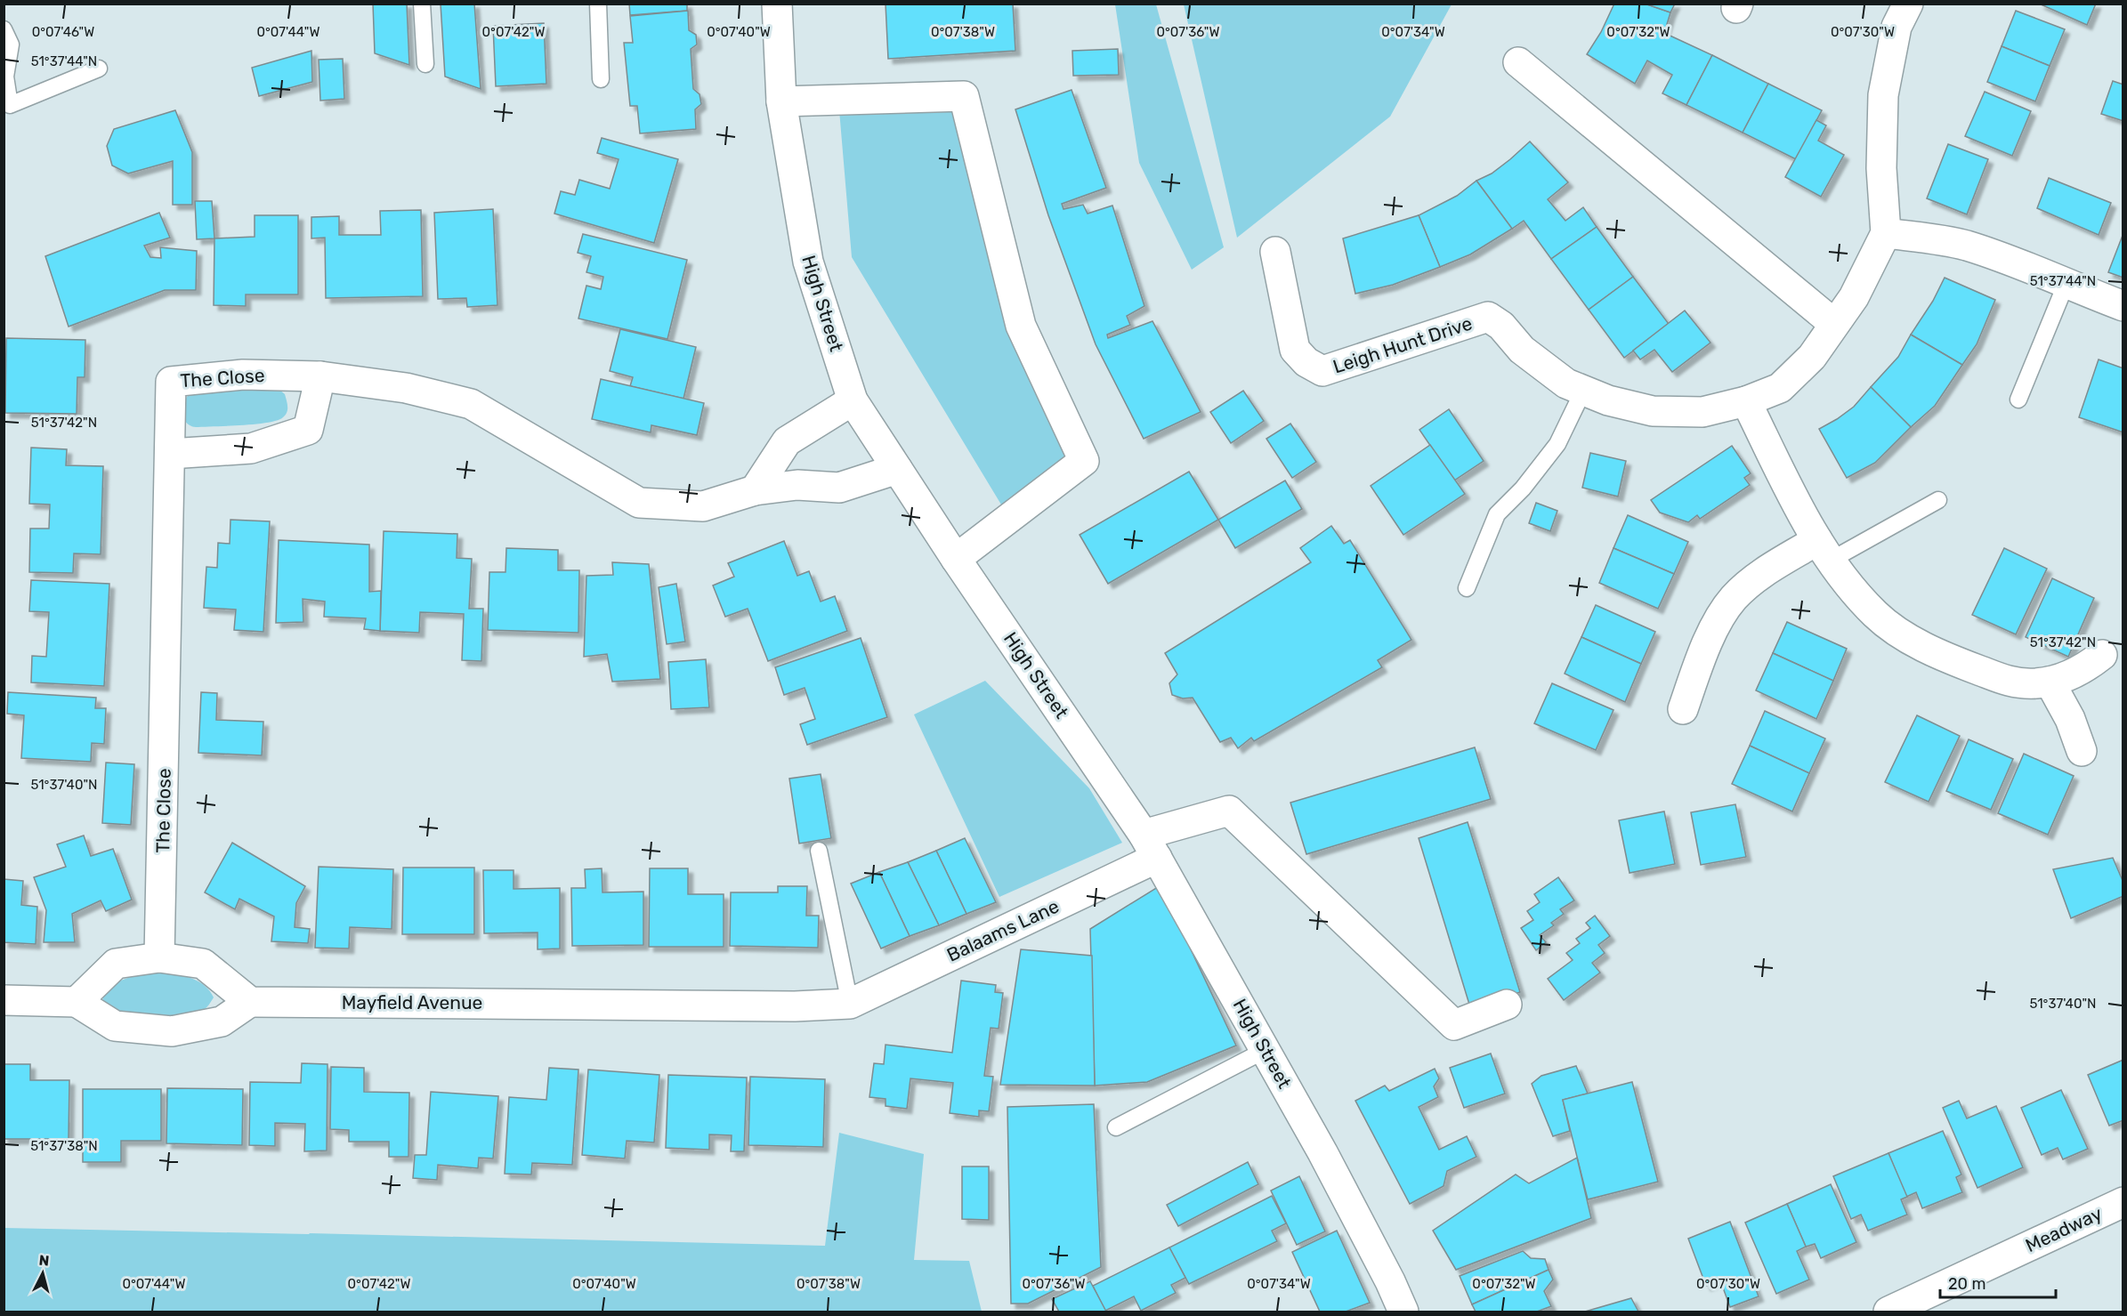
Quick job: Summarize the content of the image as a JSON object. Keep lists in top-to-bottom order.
{
  "streets": {
    "street": [
      "High Street",
      "Leigh Hunt Drive",
      "The Close",
      "Balaams Lane",
      "Mayfield Avenue",
      "Meadway"
    ]
  },
  "crossings": [
    ["High Street", "The Close"],
    ["High Street", "Balaams Lane"],
    ["Balaams Lane", "Mayfield Avenue"]
  ],
  "scale_bar": "20 m",
  "north": "top",
  "coordinates": [
    "0°07'46\"W",
    "0°07'44\"W",
    "0°07'42\"W",
    "0°07'40\"W",
    "0°07'38\"W",
    "0°07'36\"W",
    "0°07'34\"W",
    "0°07'32\"W",
    "0°07'30\"W",
    "51°37'44\"N",
    "51°37'42\"N",
    "51°37'40\"N",
    "51°37'38\"N"
  ]
}
